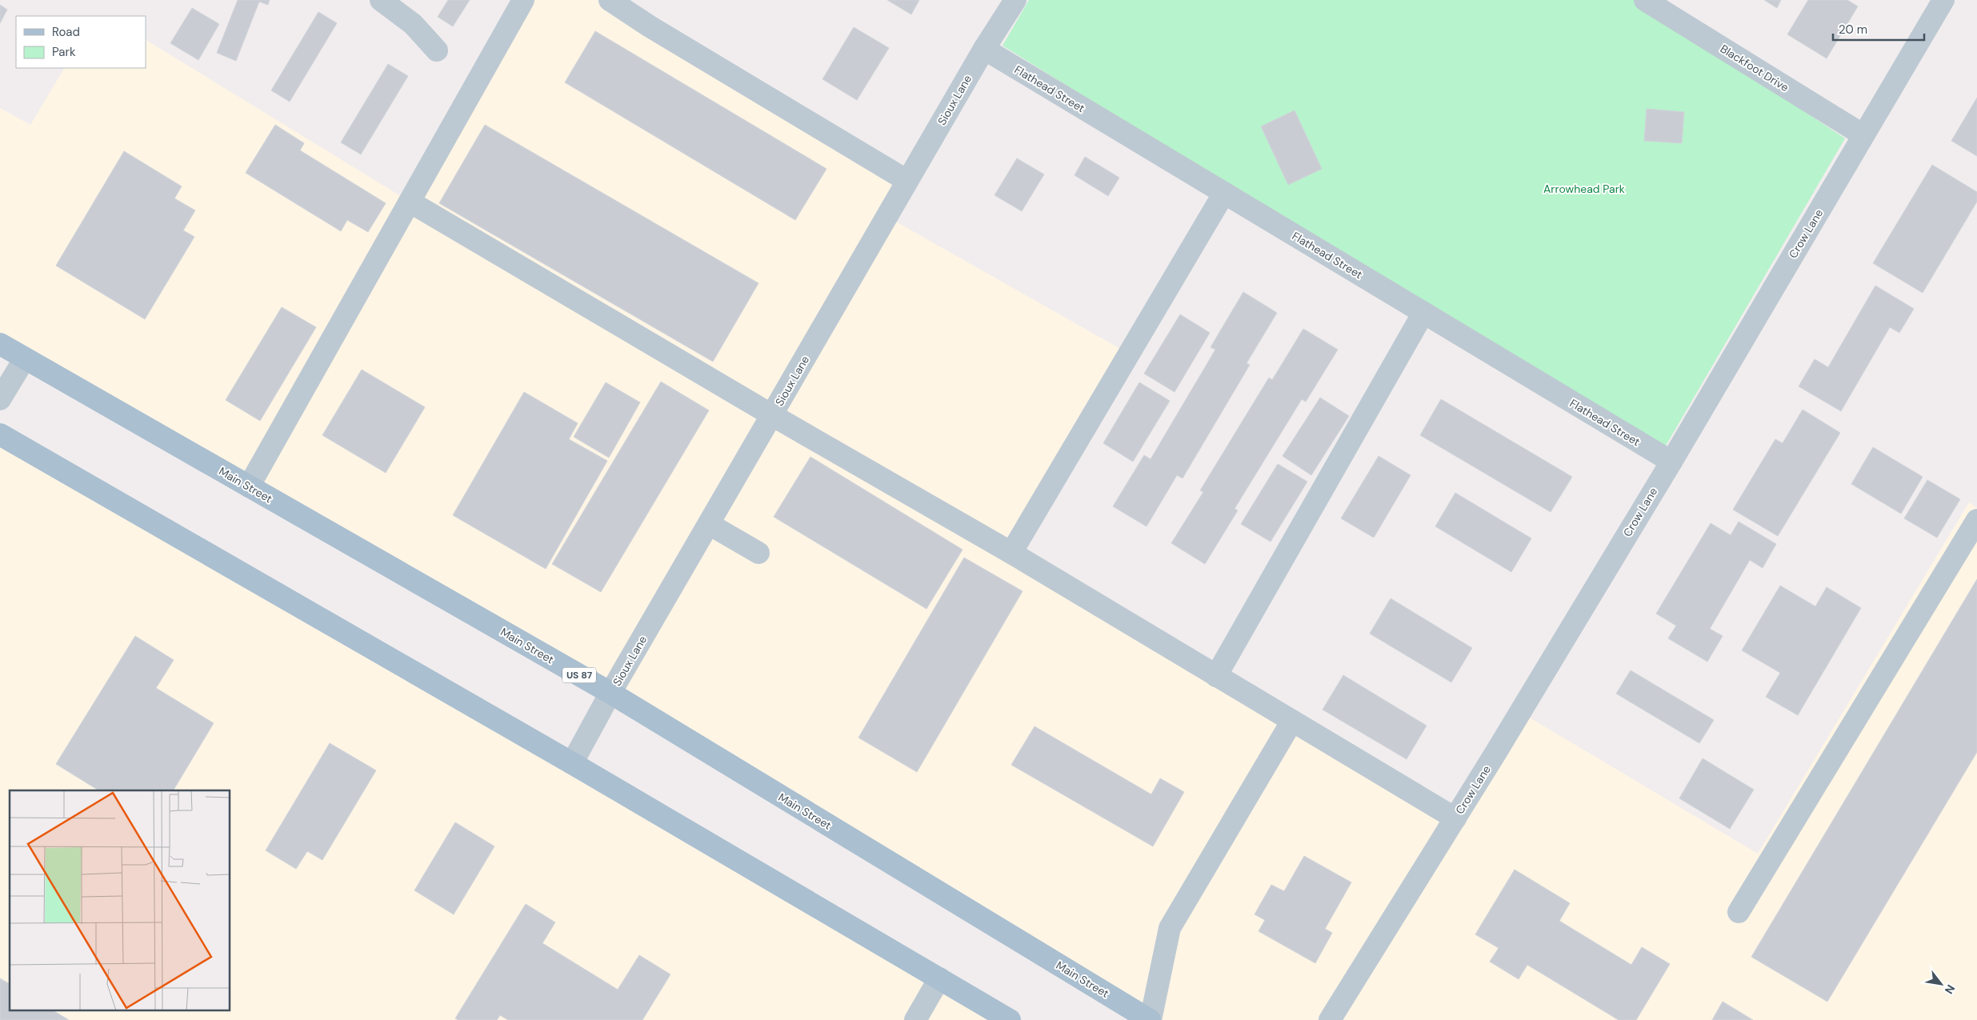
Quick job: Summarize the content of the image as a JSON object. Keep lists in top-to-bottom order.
{
  "streets": {
    "main road": ["Main Street", "US 87"],
    "street": [
      "Blackfoot Drive",
      "Flathead Street",
      "Sioux Lane",
      "Crow Lane"
    ]
  },
  "crossings": [
    ["Blackfoot Drive", "Crow Lane"],
    ["Flathead Street", "Sioux Lane"],
    ["Flathead Street", "Crow Lane"],
    ["Sioux Lane", "Main Street"]
  ],
  "parks": ["Arrowhead Park"],
  "legend": ["Road", "Park"],
  "scale_bar": "20 m",
  "north": "bottom right"
}
